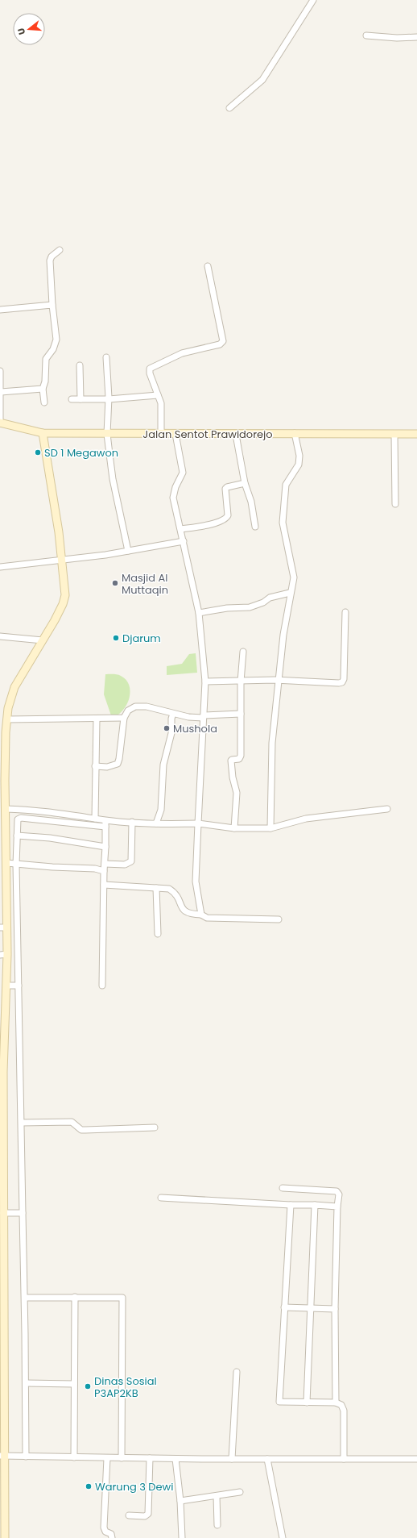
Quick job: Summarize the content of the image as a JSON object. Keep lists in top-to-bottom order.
{
  "streets": {
    "street": ["Jalan Sentot Prawidorejo"]
  },
  "places": [
    "SD 1 Megawon",
    "Masjid Al Muttaqin",
    "Djarum",
    "Mushola",
    "Dinas Sosial P3AP2KB",
    "Warung 3 Dewi"
  ],
  "north": "left"
}
